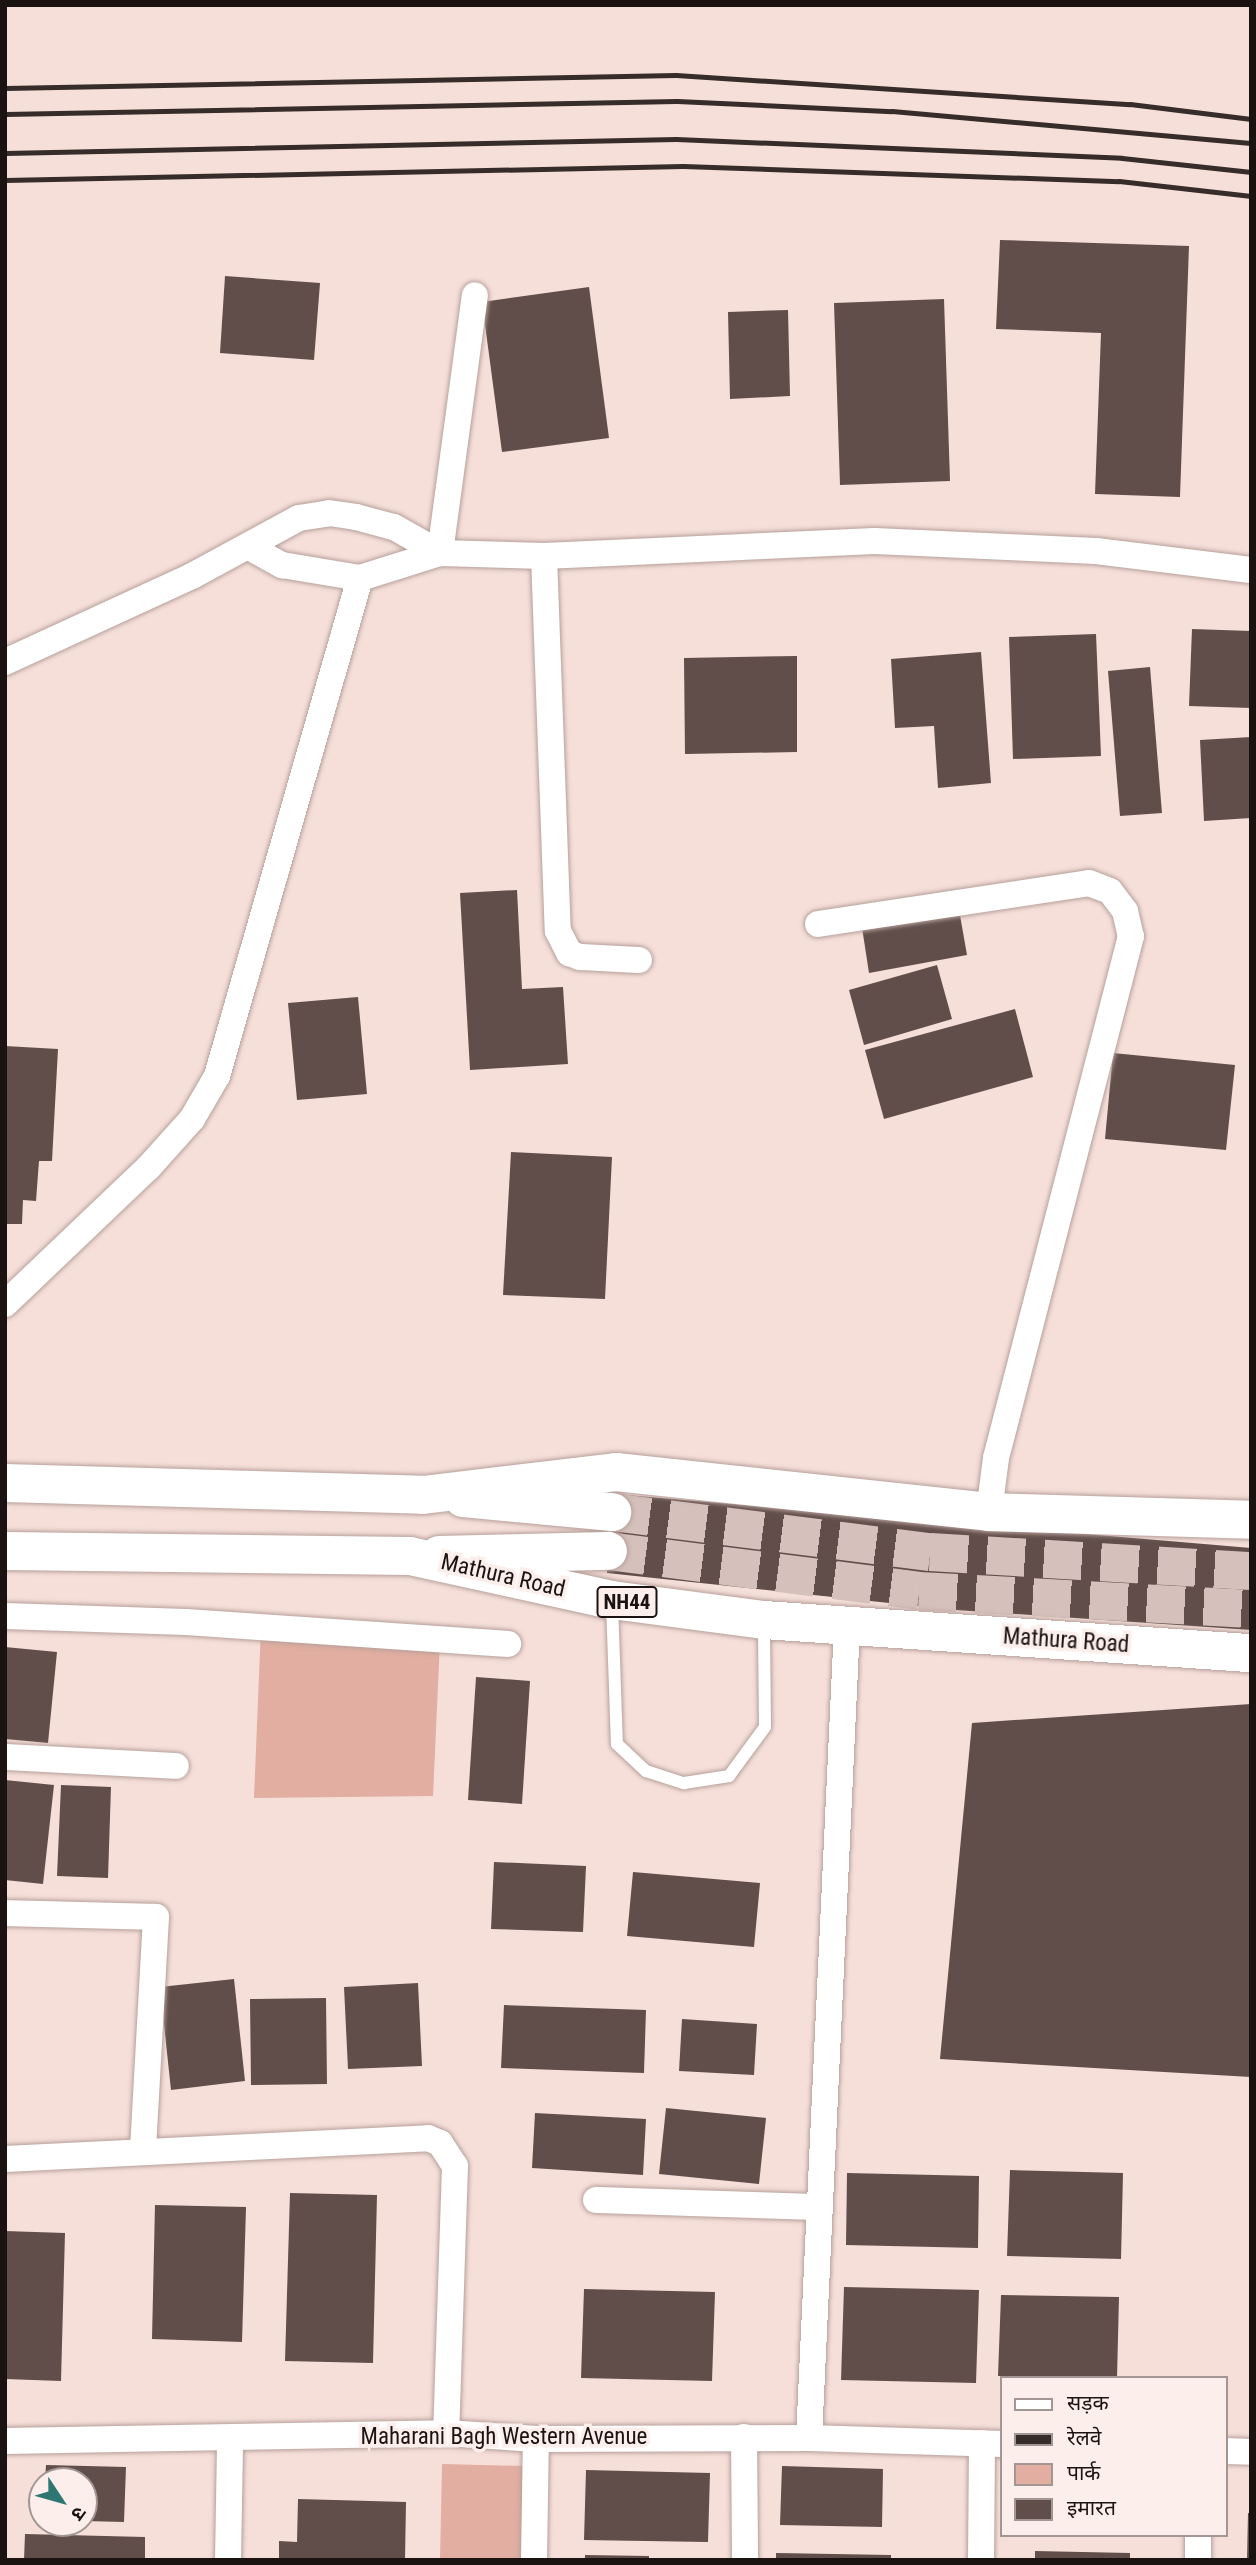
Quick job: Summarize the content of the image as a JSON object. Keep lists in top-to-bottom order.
{
  "streets": {
    "main road": ["Mathura Road", "NH44"],
    "street": ["Maharani Bagh Western Avenue"]
  },
  "legend": [
    "सड़क",
    "रेलवे",
    "पार्क",
    "इमारत"
  ],
  "north": "bottom right"
}
